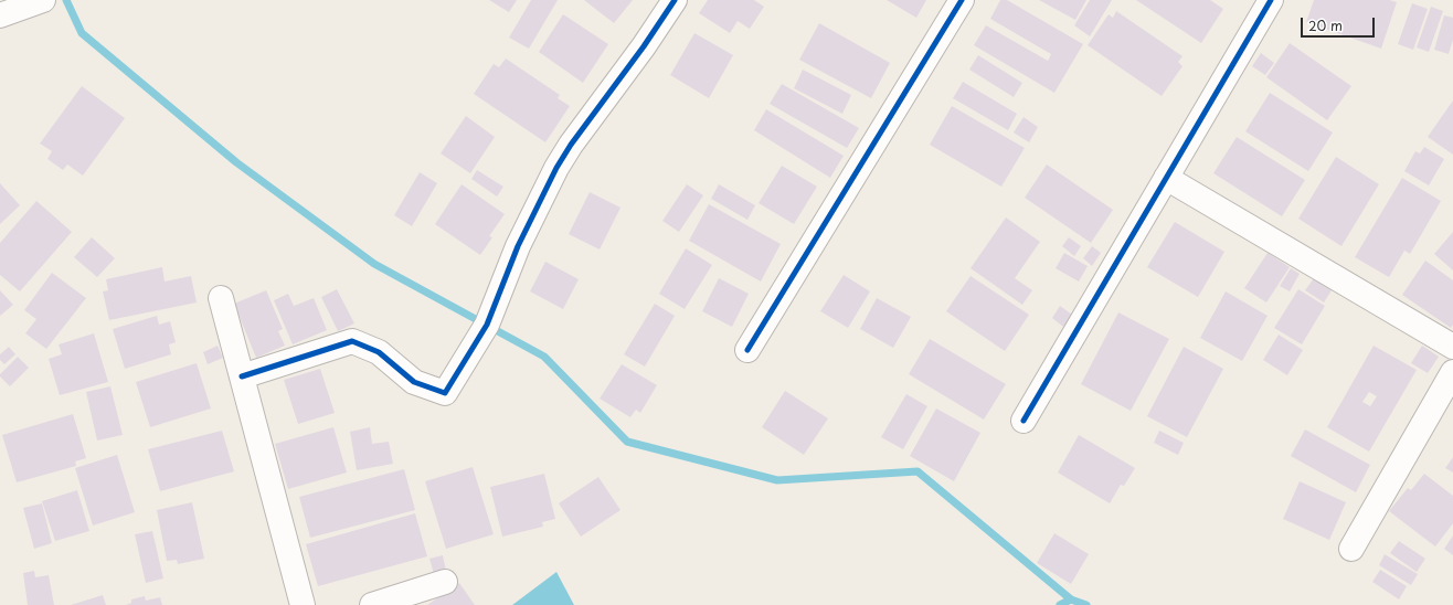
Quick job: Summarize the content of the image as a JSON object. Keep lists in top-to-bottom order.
{
  "scale_bar": "20 m"
}
